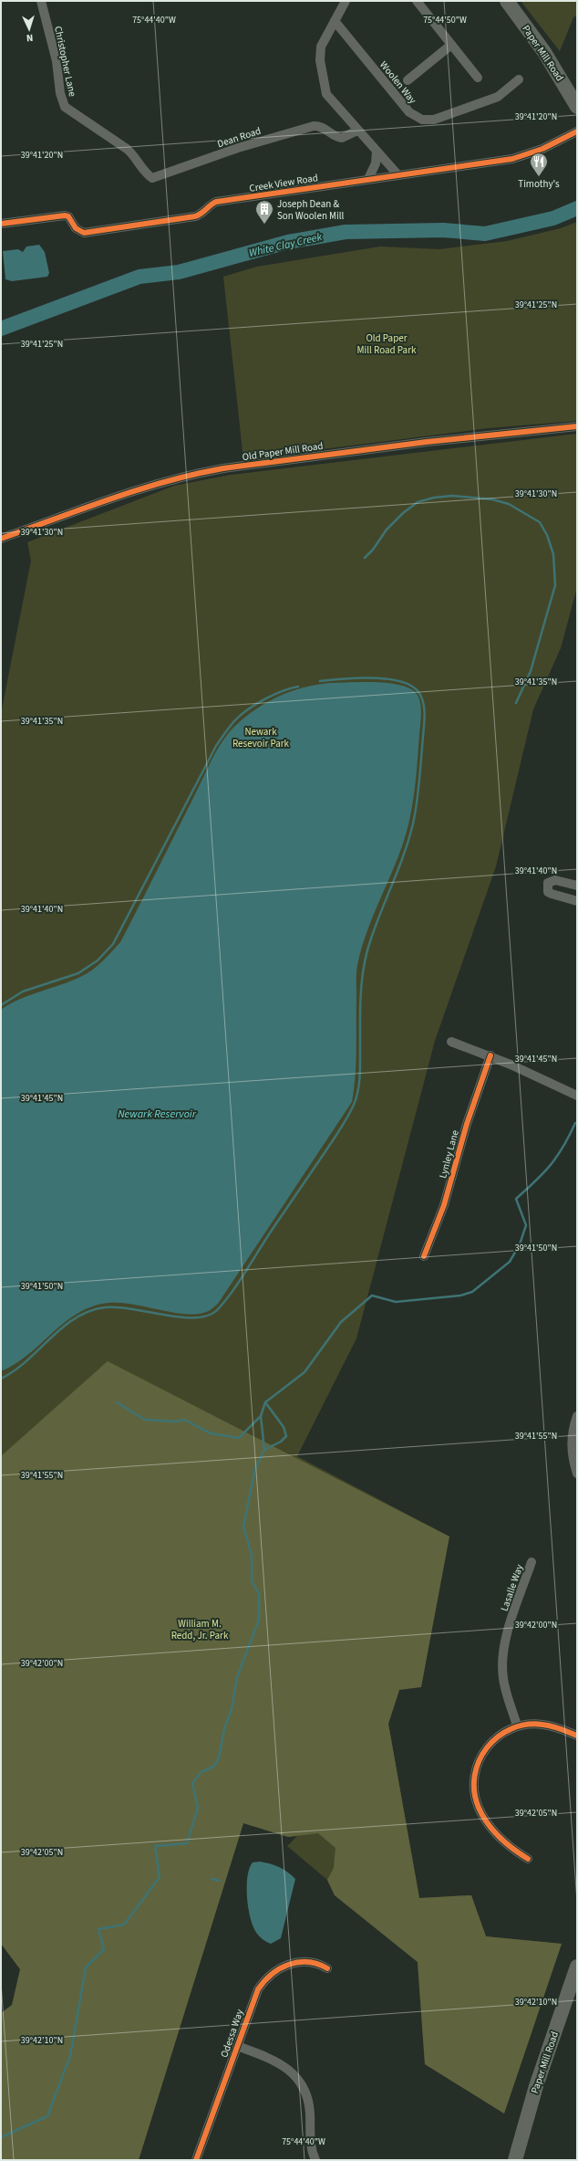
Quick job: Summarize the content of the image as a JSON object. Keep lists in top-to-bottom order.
{
  "streets": {
    "main road": ["Paper Mill Road"],
    "street": [
      "Christopher Lane",
      "Woolen Way",
      "Dean Road",
      "Creek View Road",
      "Old Paper Mill Road",
      "Lynley Lane",
      "Lasalle Way",
      "Odessa Way"
    ]
  },
  "crossings": [
    ["Christopher Lane", "Dean Road"]
  ],
  "water": ["White Clay Creek", "Newark Reservoir"],
  "parks": ["Old Paper Mill Road Park", "Newark Resevoir Park", "William M. Redd, Jr. Park"],
  "places": {
    "restaurant": ["Timothy's"],
    "building": ["Joseph Dean & Son Woolen Mill"]
  },
  "north": "bottom",
  "coordinates": [
    "75°44'40\"W",
    "75°44'50\"W",
    "39°41'20\"N",
    "39°41'25\"N",
    "39°41'30\"N",
    "39°41'35\"N",
    "39°41'40\"N",
    "39°41'45\"N",
    "39°41'50\"N",
    "39°41'55\"N",
    "39°42'00\"N",
    "39°42'05\"N",
    "39°42'10\"N"
  ]
}
